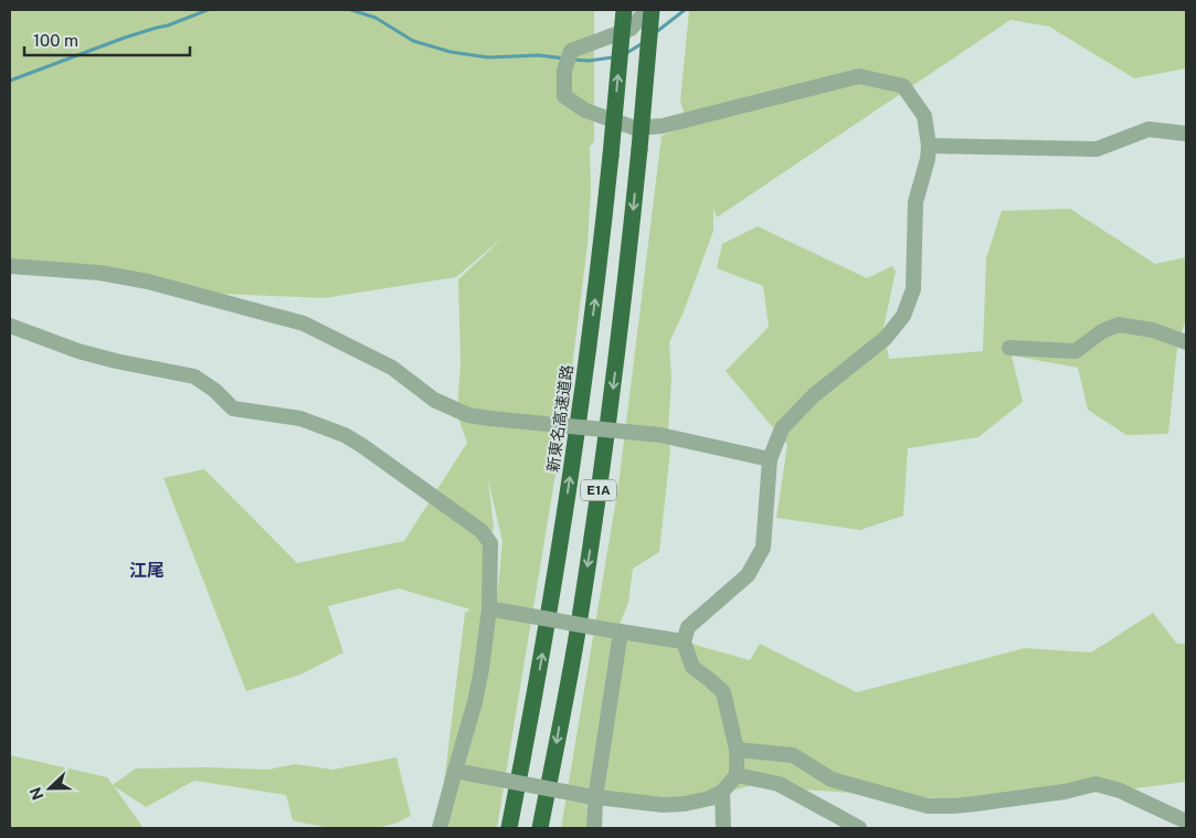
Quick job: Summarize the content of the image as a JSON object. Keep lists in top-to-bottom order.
{
  "streets": {
    "highway": ["新東名高速道路", "E1A"]
  },
  "districts": ["江尾"],
  "scale_bar": "100 m",
  "north": "left"
}
